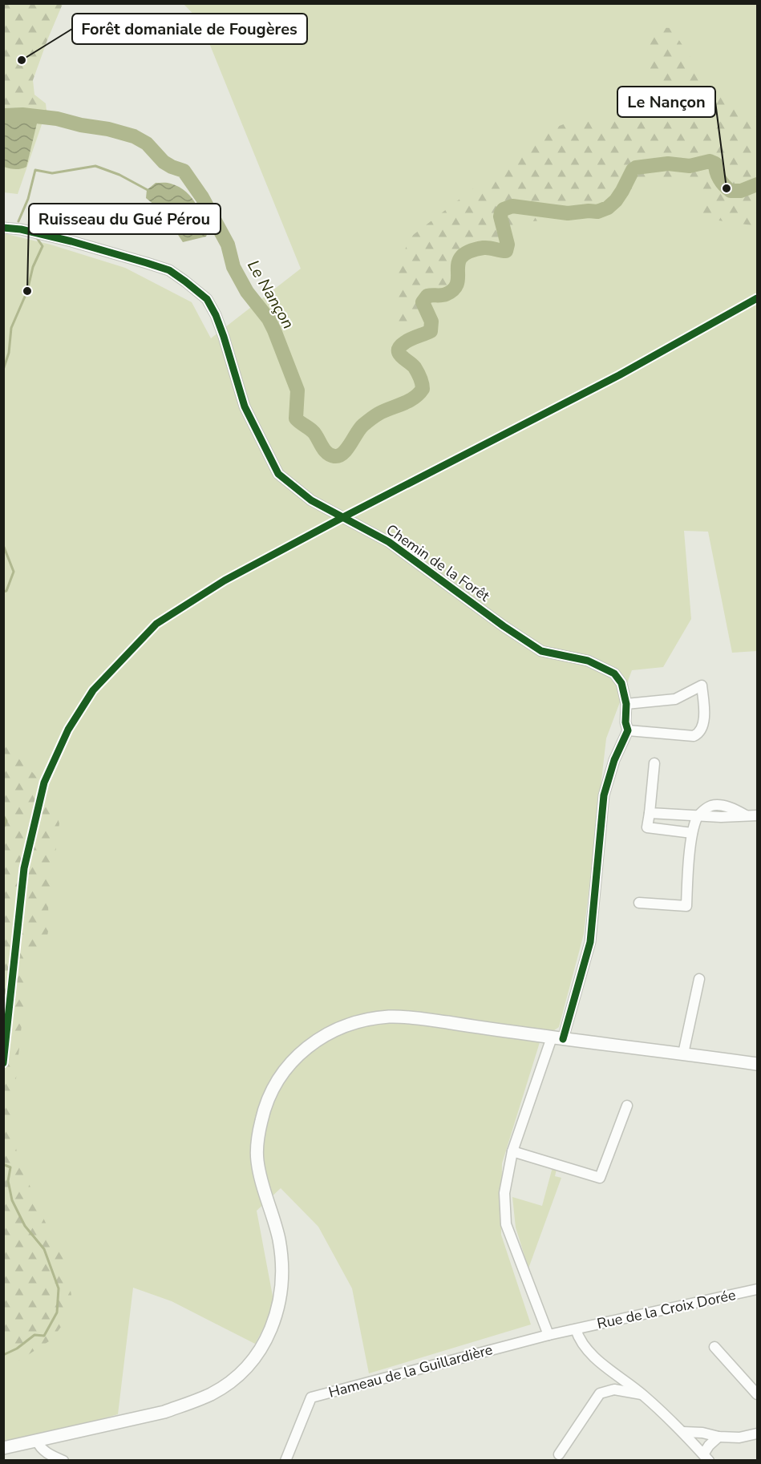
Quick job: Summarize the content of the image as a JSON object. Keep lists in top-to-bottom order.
{
  "streets": {
    "street": ["Chemin de la Forêt", "Rue de la Croix Dorée", "Hameau de la Guillardière"]
  },
  "crossings": [
    ["Chemin de la Forêt", "Hameau de la Guillardière"],
    ["Rue de la Croix Dorée", "Hameau de la Guillardière"]
  ],
  "water": ["Le Nançon"],
  "places": ["Forêt domaniale de Fougères", "Le Nançon", "Ruisseau du Gué Pérou"]
}
